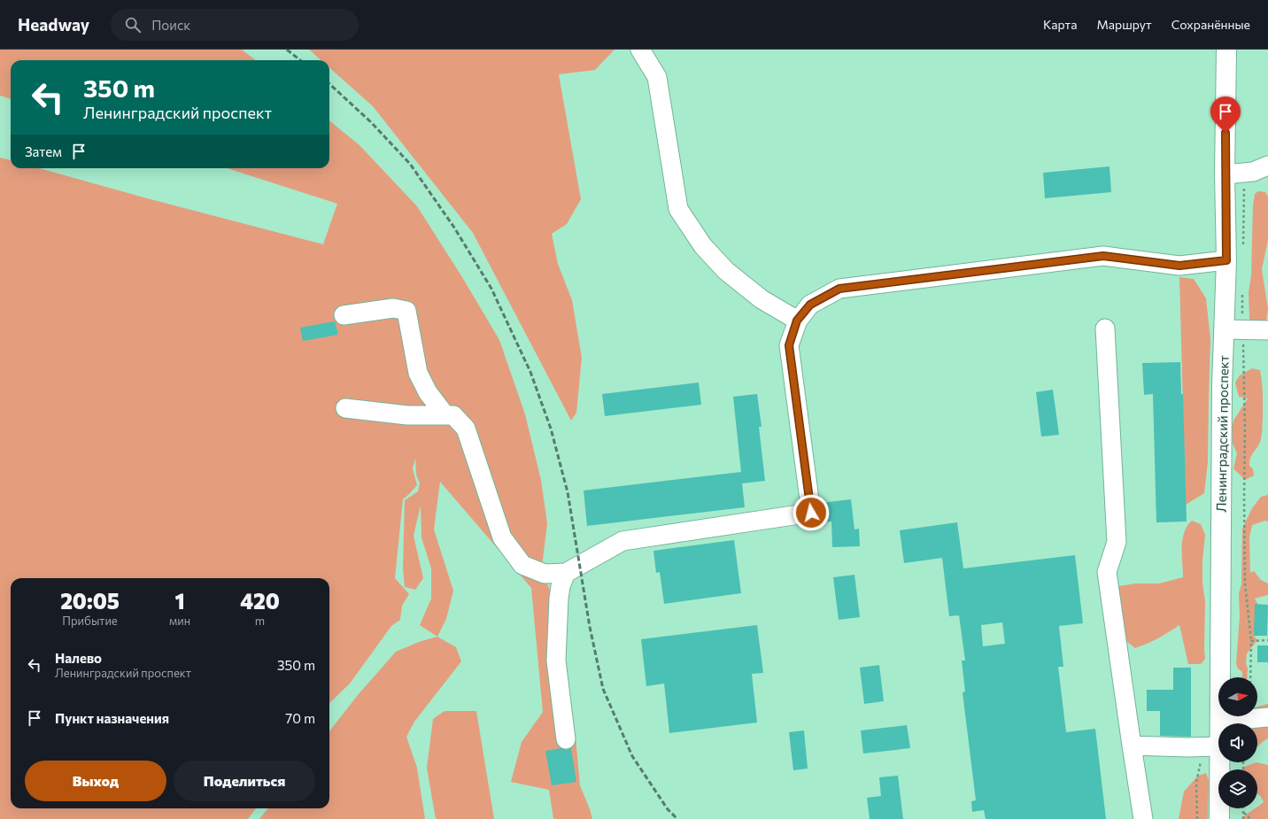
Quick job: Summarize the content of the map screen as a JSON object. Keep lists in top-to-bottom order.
{
  "streets": {
    "main road": ["Ленинградский проспект"]
  },
  "north": "right",
  "page": {
    "header": "Headway",
    "search": "Поиск",
    "nav": ["Карта", "Маршрут", "Сохранённые"],
    "turn": ["350 m", "Ленинградский проспект"],
    "then": "Затем",
    "eta": [
      "20:05",
      "Прибытие",
      "1",
      "мин",
      "420",
      "m"
    ],
    "list": [
      {
        "name": "Налево",
        "note": "Ленинградский проспект",
        "value": "350 m"
      },
      {
        "name": "Пункт назначения",
        "value": "70 m"
      }
    ],
    "buttons": ["Выход", "Поделиться"]
  }
}
